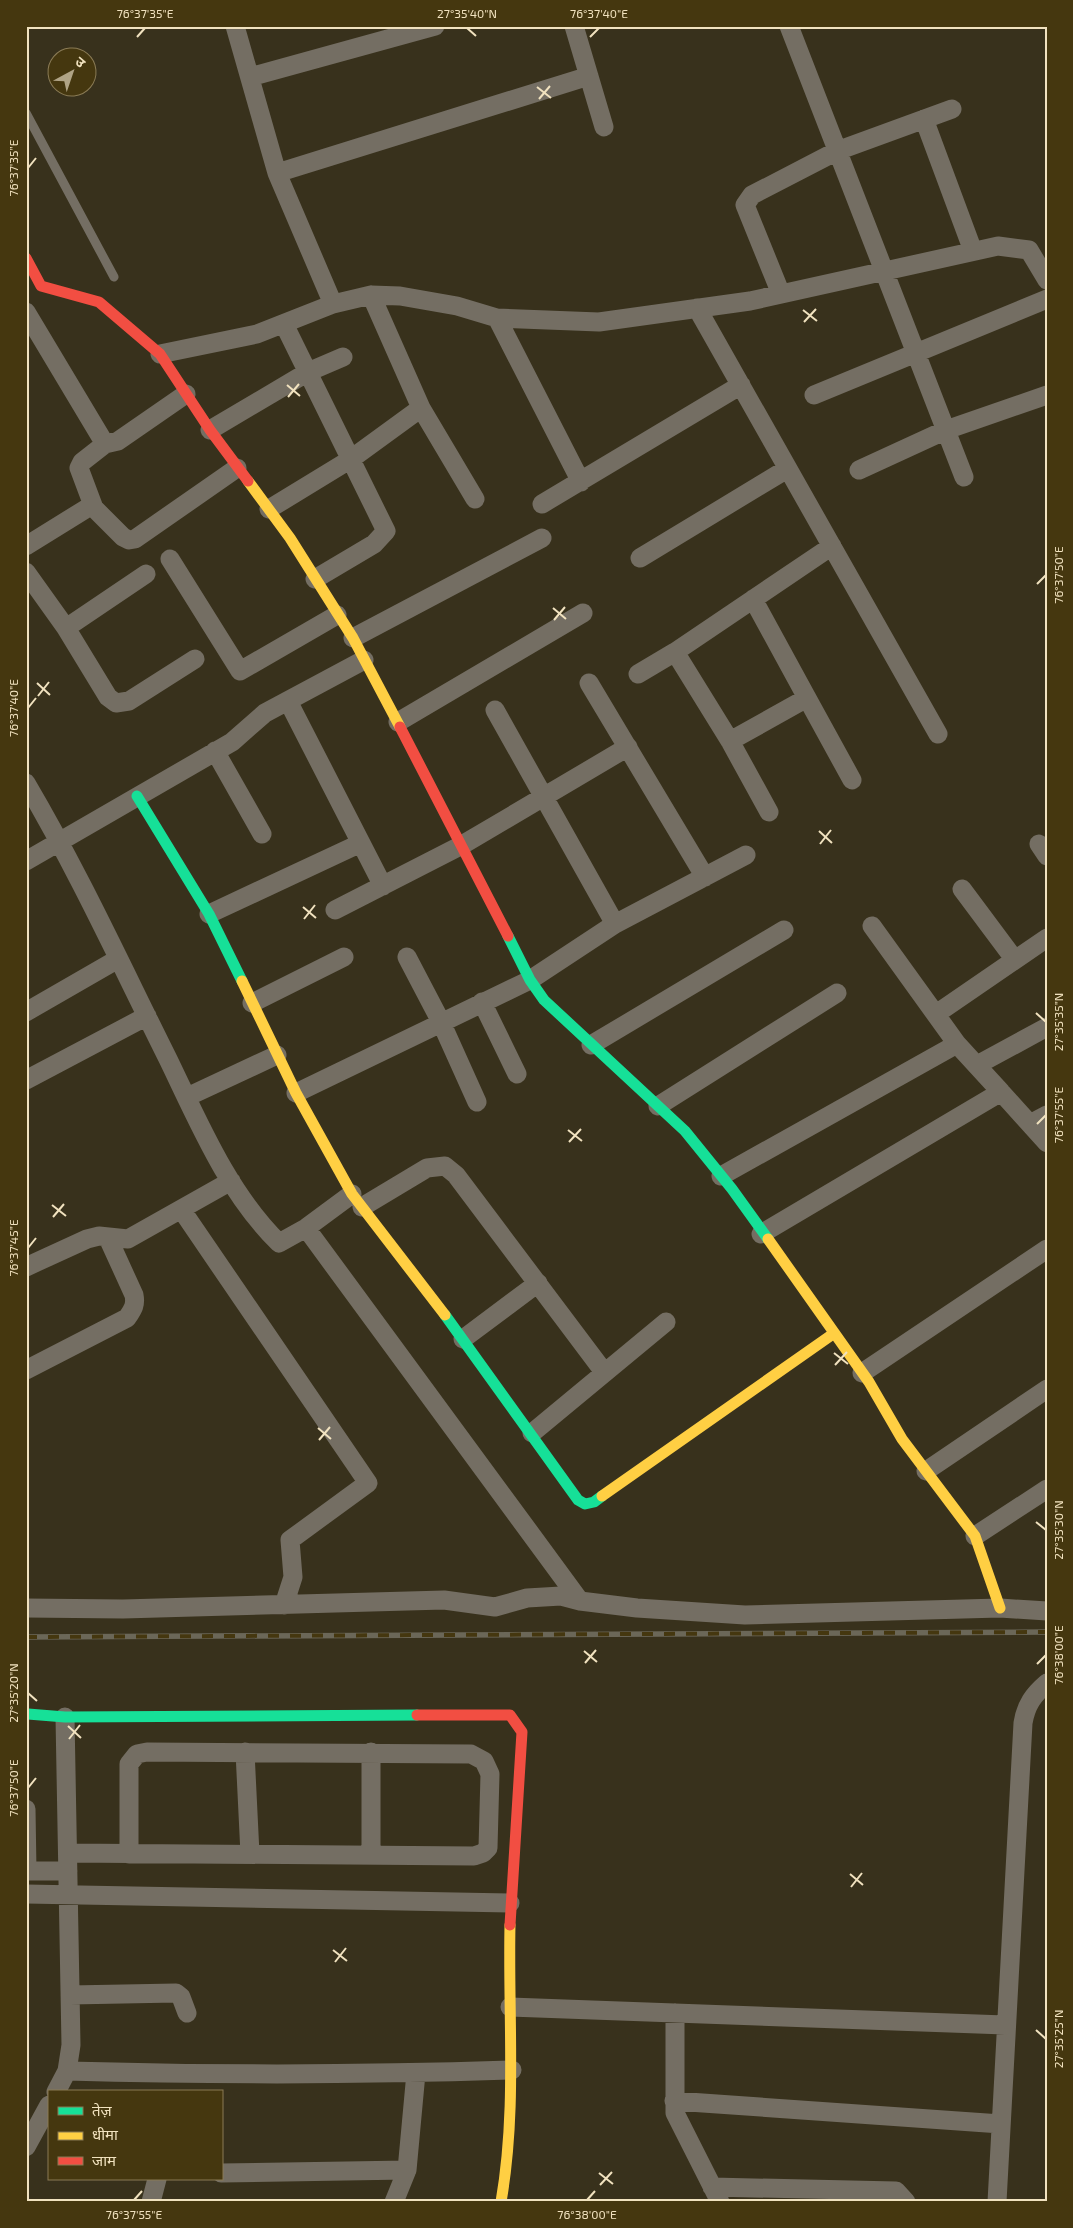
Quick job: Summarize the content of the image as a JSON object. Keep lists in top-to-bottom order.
{
  "legend": ["तेज़", "धीमा", "जाम"],
  "north": "top right",
  "coordinates": [
    "76°37'35\"E",
    "27°35'40\"N",
    "76°37'40\"E",
    "76°37'50\"E",
    "27°35'35\"N",
    "76°37'55\"E",
    "76°37'45\"E",
    "27°35'30\"N",
    "76°38'00\"E",
    "27°35'20\"N",
    "27°35'25\"N"
  ]
}
